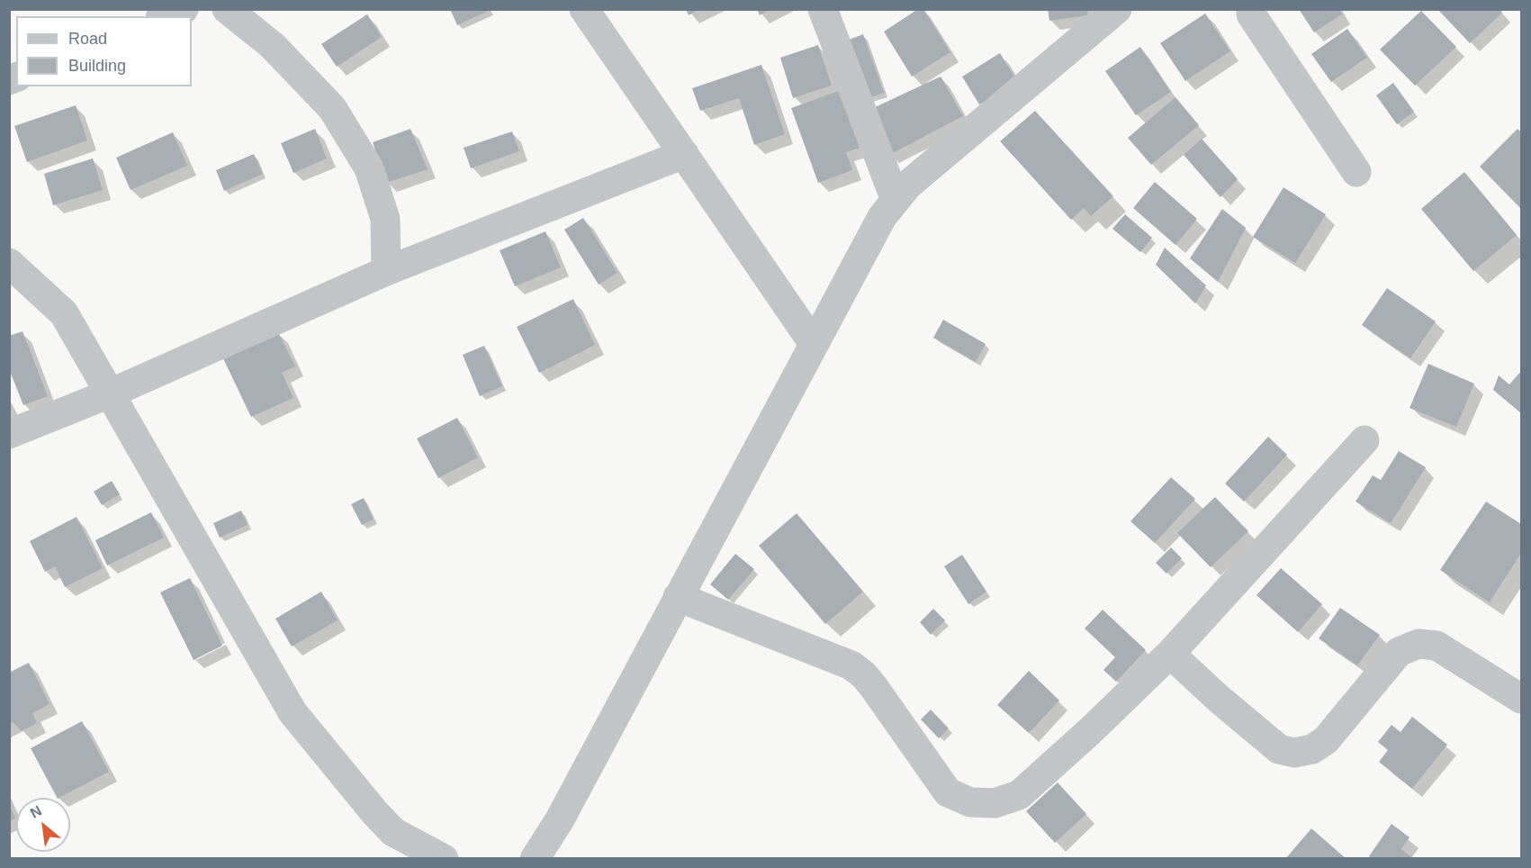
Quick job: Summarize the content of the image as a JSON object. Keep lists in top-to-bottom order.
{
  "legend": ["Road", "Building"],
  "north": "top left"
}
